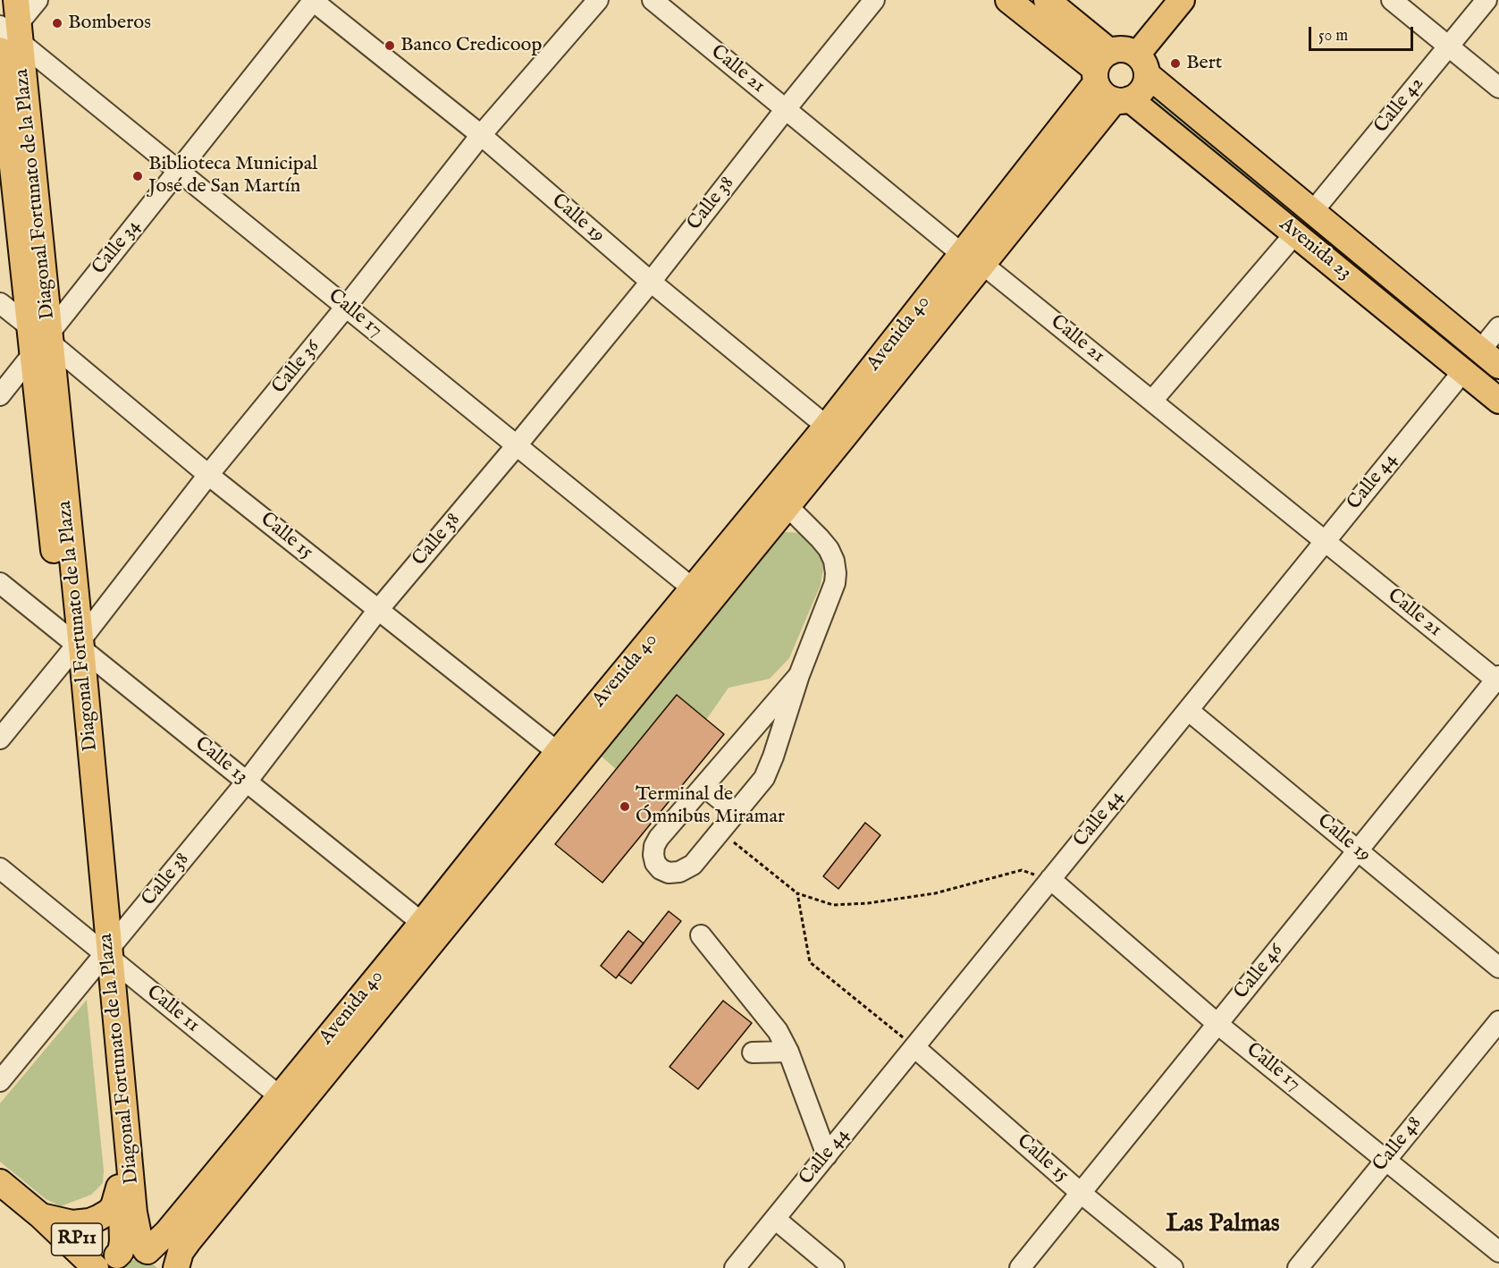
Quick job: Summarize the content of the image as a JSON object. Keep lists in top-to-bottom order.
{
  "streets": {
    "main road": [
      "Diagonal Fortunato de la Plaza",
      "Avenida 23",
      "Avenida 40",
      "RP11"
    ],
    "street": [
      "Calle 21",
      "Calle 42",
      "Calle 38",
      "Calle 19",
      "Calle 34",
      "Calle 17",
      "Calle 36",
      "Calle 44",
      "Calle 15",
      "Calle 13",
      "Calle 46",
      "Calle 11",
      "Calle 48"
    ]
  },
  "crossings": [
    ["Calle 21", "Calle 38"],
    ["Calle 21", "Avenida 40"],
    ["Calle 21", "Calle 44"],
    ["Calle 21", "Calle 46"],
    ["Calle 42", "Avenida 23"],
    ["Diagonal Fortunato de la Plaza", "Calle 38"],
    ["Diagonal Fortunato de la Plaza", "Calle 34"],
    ["Diagonal Fortunato de la Plaza", "Calle 17"],
    ["Diagonal Fortunato de la Plaza", "Avenida 40"],
    ["Diagonal Fortunato de la Plaza", "Calle 36"],
    ["Diagonal Fortunato de la Plaza", "Calle 15"],
    ["Diagonal Fortunato de la Plaza", "Calle 13"],
    ["Diagonal Fortunato de la Plaza", "Calle 11"],
    ["Diagonal Fortunato de la Plaza", "RP11"],
    ["Calle 38", "Calle 19"],
    ["Calle 38", "Calle 17"],
    ["Calle 38", "Calle 15"],
    ["Calle 38", "Calle 13"],
    ["Calle 38", "Calle 11"],
    ["Calle 19", "Calle 34"],
    ["Calle 19", "Avenida 40"],
    ["Calle 19", "Calle 36"],
    ["Calle 19", "Calle 44"],
    ["Calle 19", "Calle 46"],
    ["Calle 34", "Calle 17"],
    ["Calle 34", "Calle 15"],
    ["Avenida 23", "Avenida 40"],
    ["Avenida 23", "Calle 44"],
    ["Calle 17", "Avenida 40"],
    ["Calle 17", "Calle 36"],
    ["Calle 17", "Calle 44"],
    ["Calle 17", "Calle 46"],
    ["Calle 17", "Calle 48"],
    ["Avenida 40", "Calle 15"],
    ["Avenida 40", "Calle 13"],
    ["Avenida 40", "Calle 11"],
    ["Avenida 40", "RP11"],
    ["Calle 36", "Calle 15"],
    ["Calle 36", "Calle 13"],
    ["Calle 44", "Calle 15"],
    ["Calle 15", "Calle 46"]
  ],
  "districts": ["Las Palmas"],
  "places": [
    "Bomberos",
    "Banco Credicoop",
    "Bert",
    "Biblioteca Municipal José de San Martín",
    "Terminal de Ómnibus Miramar"
  ],
  "scale_bar": "50 m"
}
